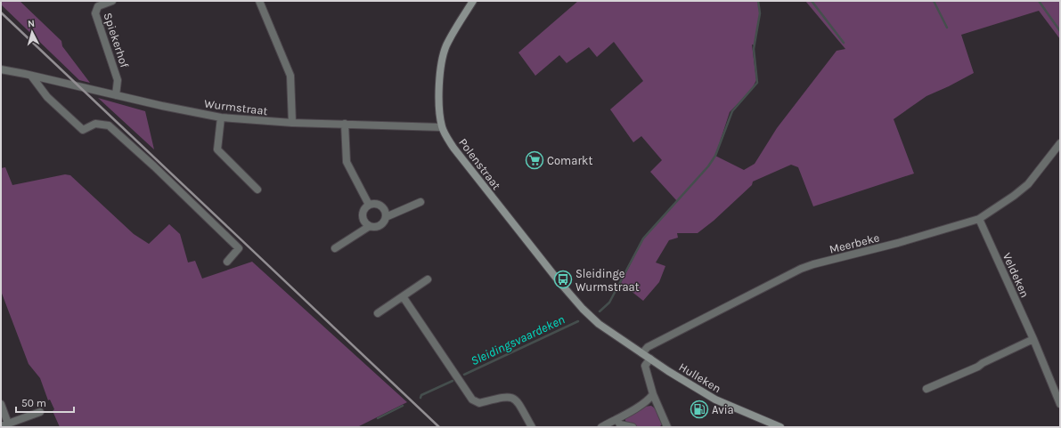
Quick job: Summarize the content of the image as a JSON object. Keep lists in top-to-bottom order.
{
  "streets": {
    "main road": ["Polenstraat", "Hulleken"],
    "street": [
      "Spiekerhof",
      "Wurmstraat",
      "Meerbeke",
      "Veldeken"
    ]
  },
  "crossings": [
    ["Spiekerhof", "Wurmstraat"],
    ["Wurmstraat", "Polenstraat"],
    ["Polenstraat", "Hulleken"],
    ["Meerbeke", "Veldeken"],
    ["Meerbeke", "Hulleken"]
  ],
  "water": ["Sleidingsvaardeken"],
  "places": {
    "supermarket": ["Comarkt"],
    "bus stop": ["Sleidinge Wurmstraat"],
    "fuel station": ["Avia"]
  },
  "scale_bar": "50 m",
  "north": "top"
}
